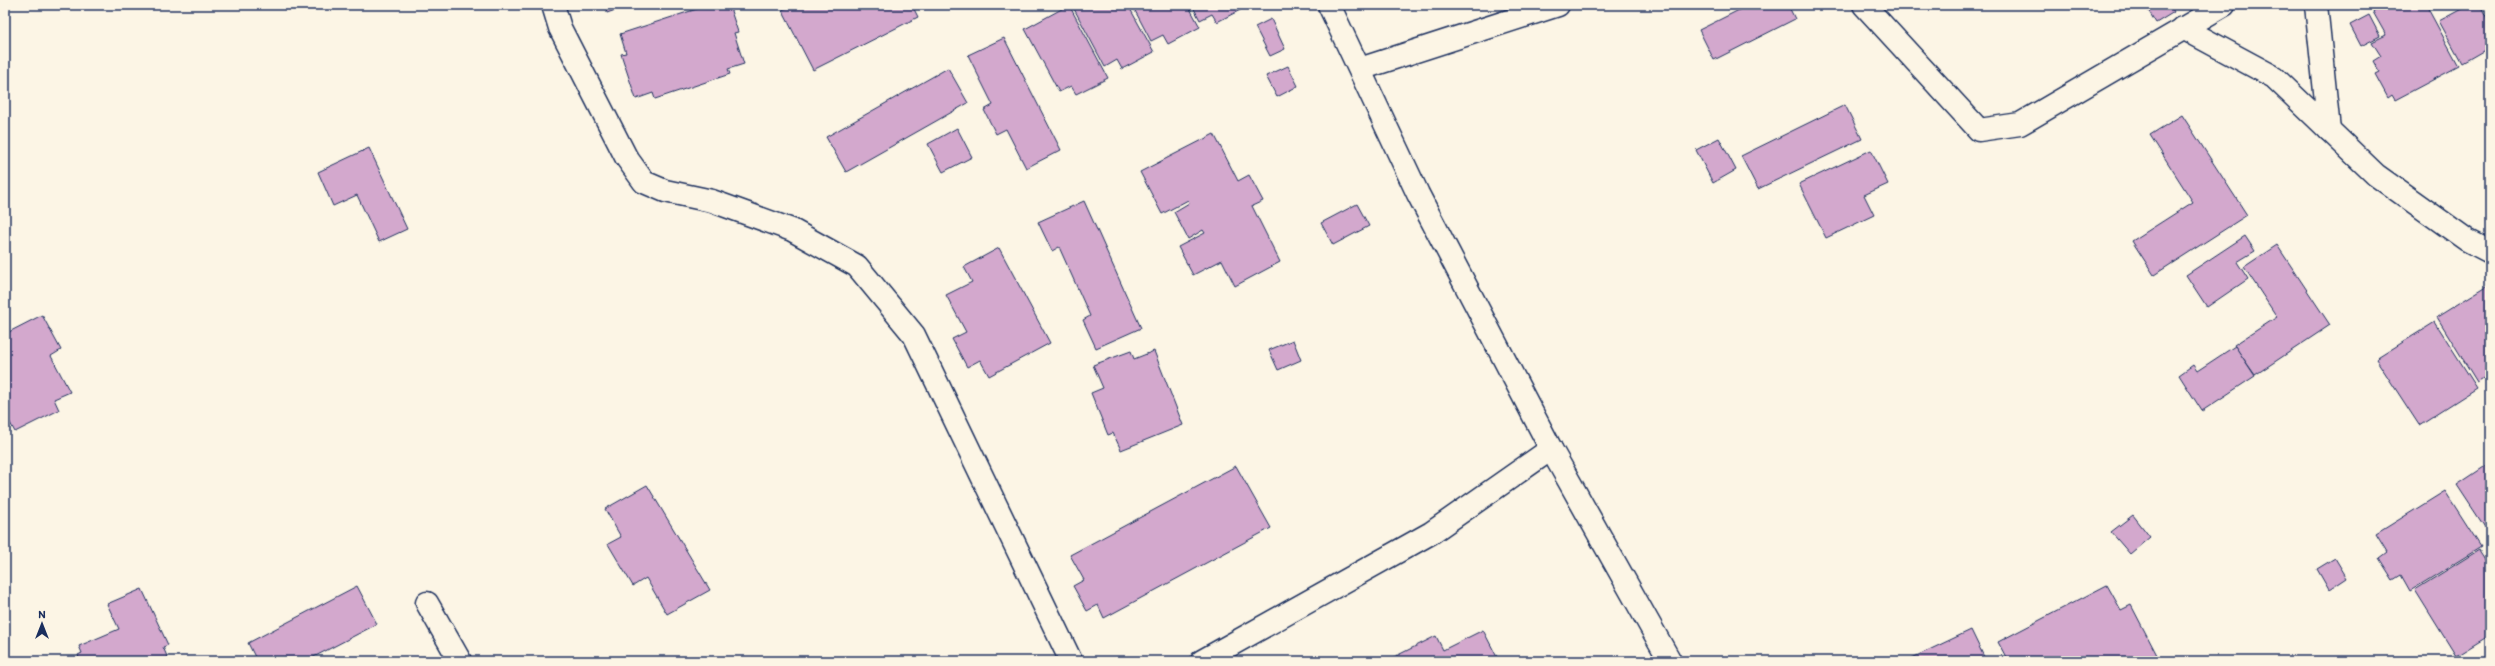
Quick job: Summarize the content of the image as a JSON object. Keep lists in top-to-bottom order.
{
  "north": "top"
}
